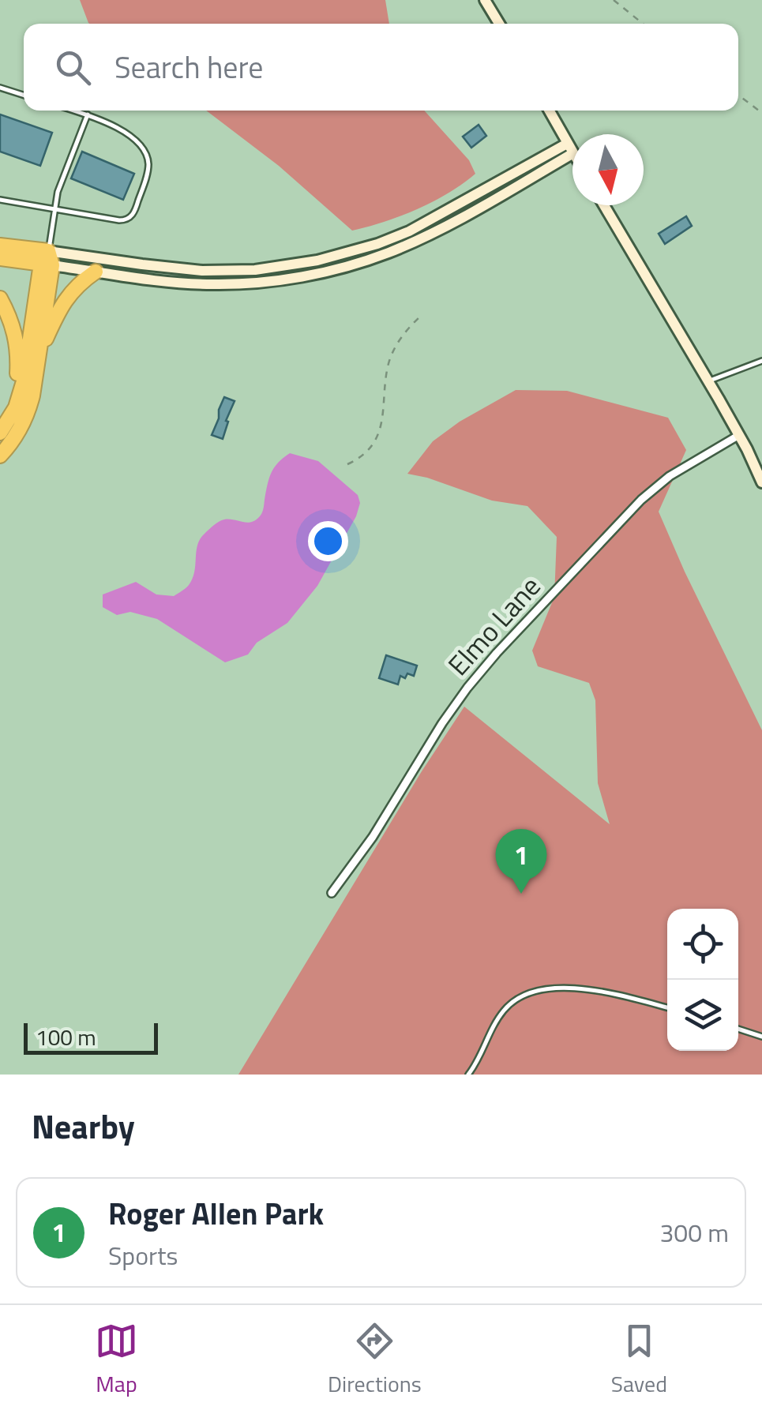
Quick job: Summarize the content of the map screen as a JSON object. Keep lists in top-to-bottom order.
{
  "streets": {
    "street": ["Elmo Lane"]
  },
  "scale_bar": "100 m",
  "north": "bottom",
  "page": {
    "search": "Search here",
    "pins": "1",
    "scale": "100 m",
    "heading": "Nearby",
    "list": [
      {
        "mark": "1",
        "name": "Roger Allen Park",
        "note": "Sports",
        "value": "300 m"
      }
    ],
    "nav": ["Map", "Directions", "Saved"]
  }
}
